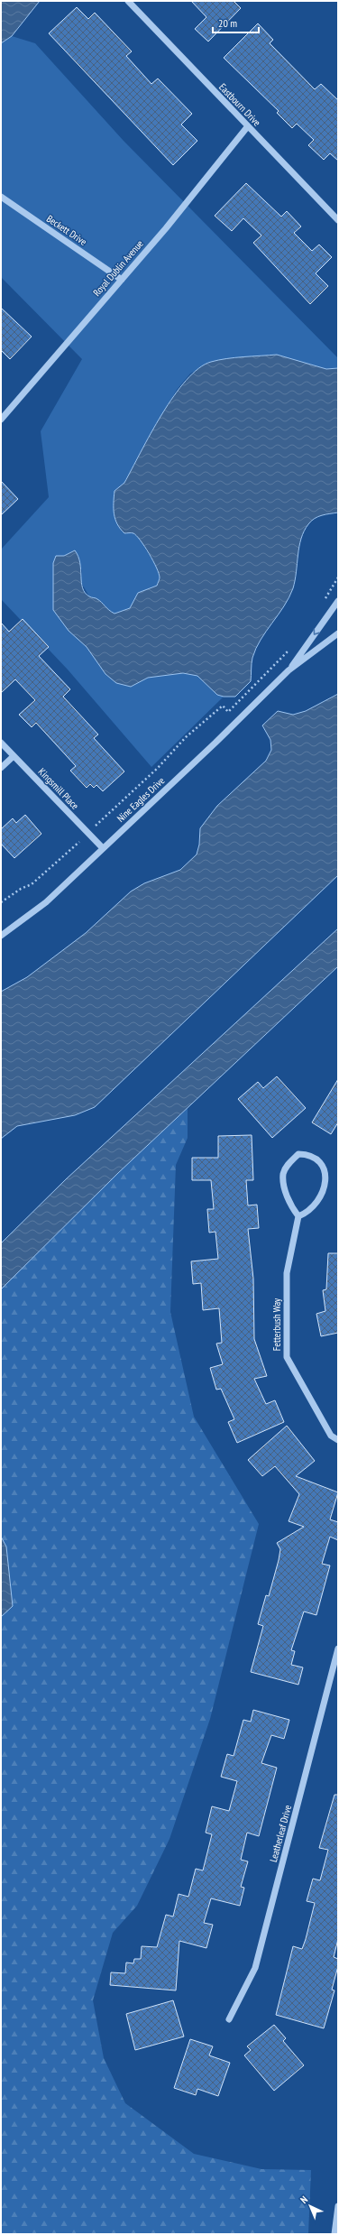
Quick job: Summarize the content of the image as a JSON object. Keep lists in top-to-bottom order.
{
  "streets": {
    "street": [
      "Eastbourn Drive",
      "Beckett Drive",
      "Royal Dublin Avenue",
      "Kingsmill Place",
      "Nine Eagles Drive",
      "Fetterbush Way",
      "Leatherleaf Drive"
    ]
  },
  "crossings": [
    ["Eastbourn Drive", "Royal Dublin Avenue"],
    ["Beckett Drive", "Royal Dublin Avenue"],
    ["Kingsmill Place", "Nine Eagles Drive"]
  ],
  "scale_bar": "20 m",
  "north": "top left"
}
